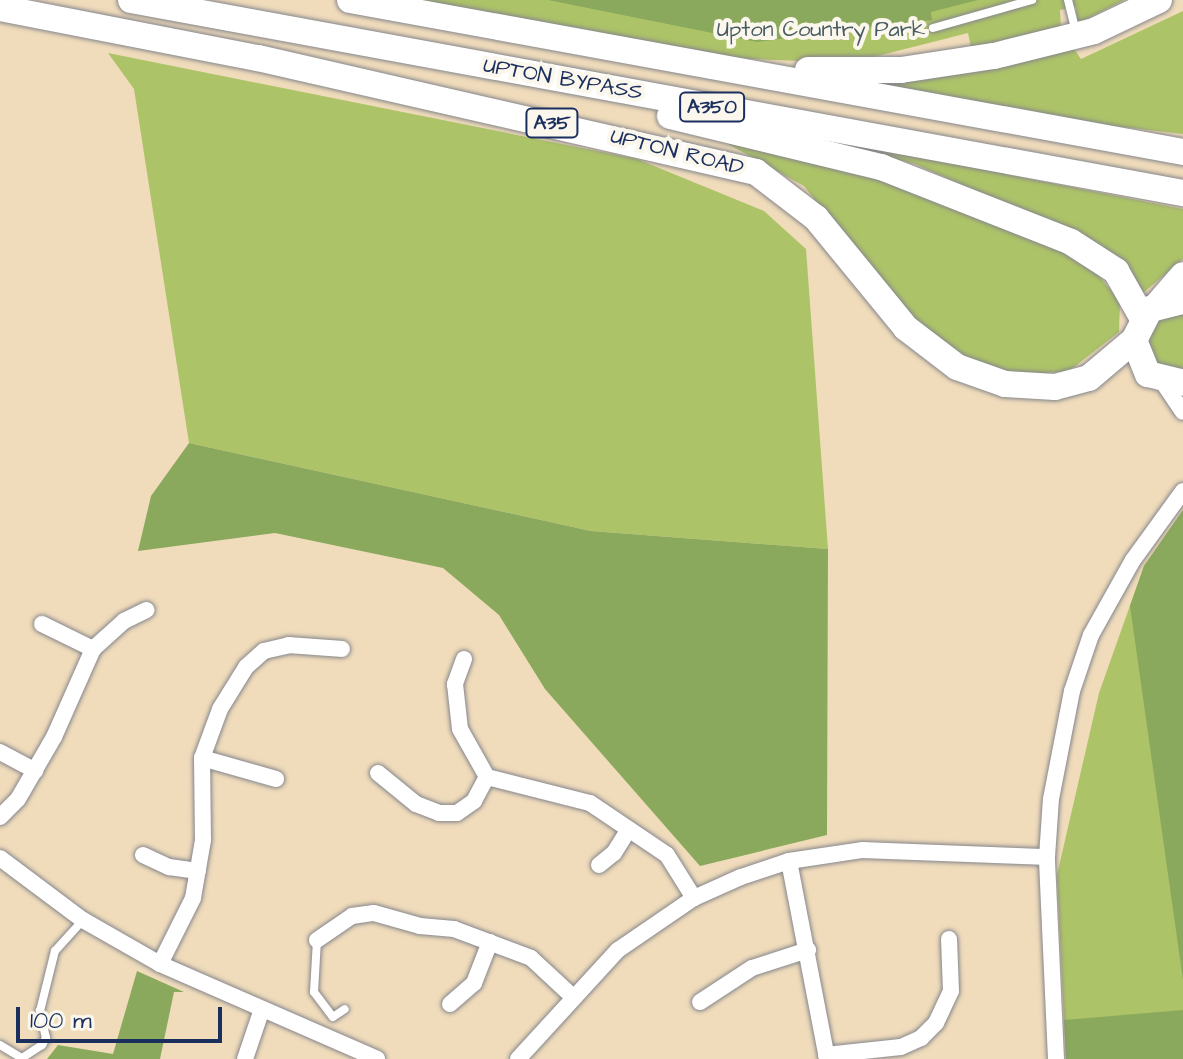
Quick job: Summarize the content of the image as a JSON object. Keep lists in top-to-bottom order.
{
  "streets": {
    "highway": [
      "UPTON BYPASS",
      "A350",
      "A35",
      "UPTON ROAD"
    ]
  },
  "crossings": [
    ["UPTON BYPASS", "A350"]
  ],
  "parks": ["Upton Country Park"],
  "scale_bar": "100 m"
}
